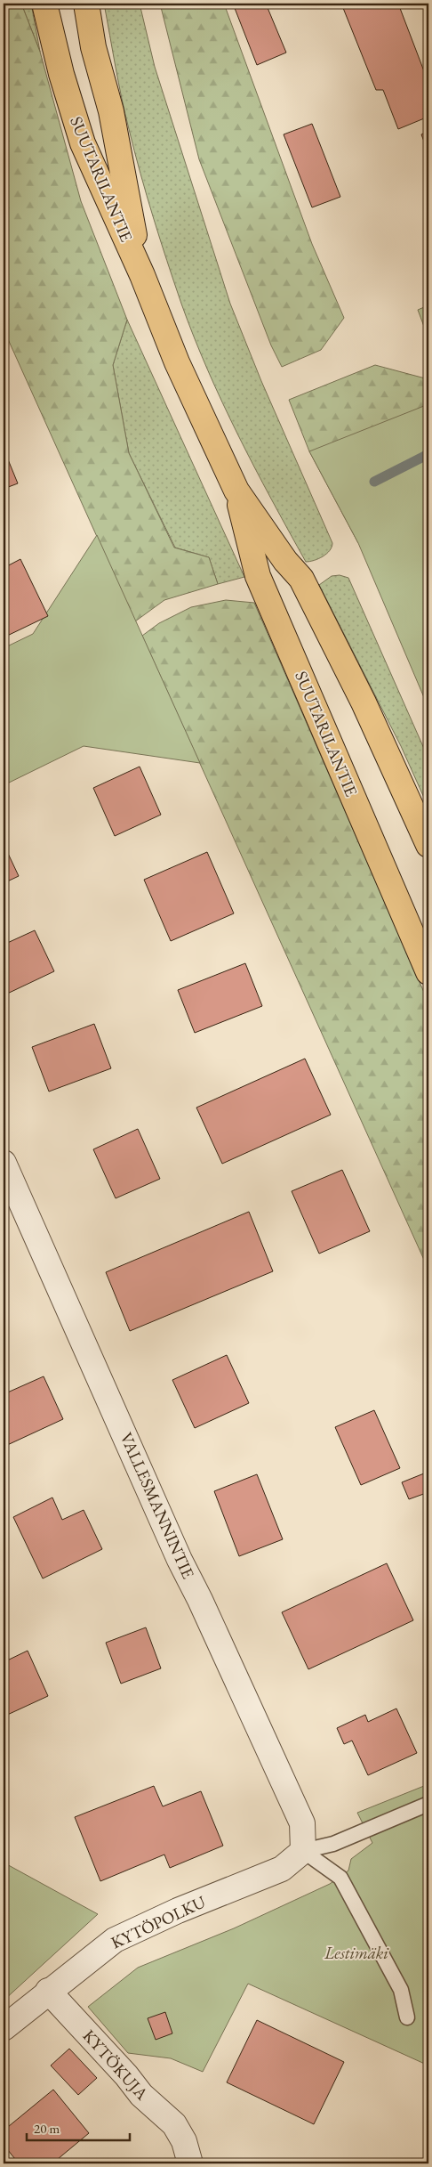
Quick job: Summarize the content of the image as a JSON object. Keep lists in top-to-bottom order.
{
  "streets": {
    "main road": ["SUUTARILANTIE"],
    "street": ["VALLESMANNINTIE", "KYTÖPOLKU", "KYTÖKUJA"]
  },
  "crossings": [
    ["VALLESMANNINTIE", "KYTÖPOLKU"],
    ["KYTÖPOLKU", "KYTÖKUJA"]
  ],
  "parks": ["Lestimäki"],
  "scale_bar": "20 m"
}
